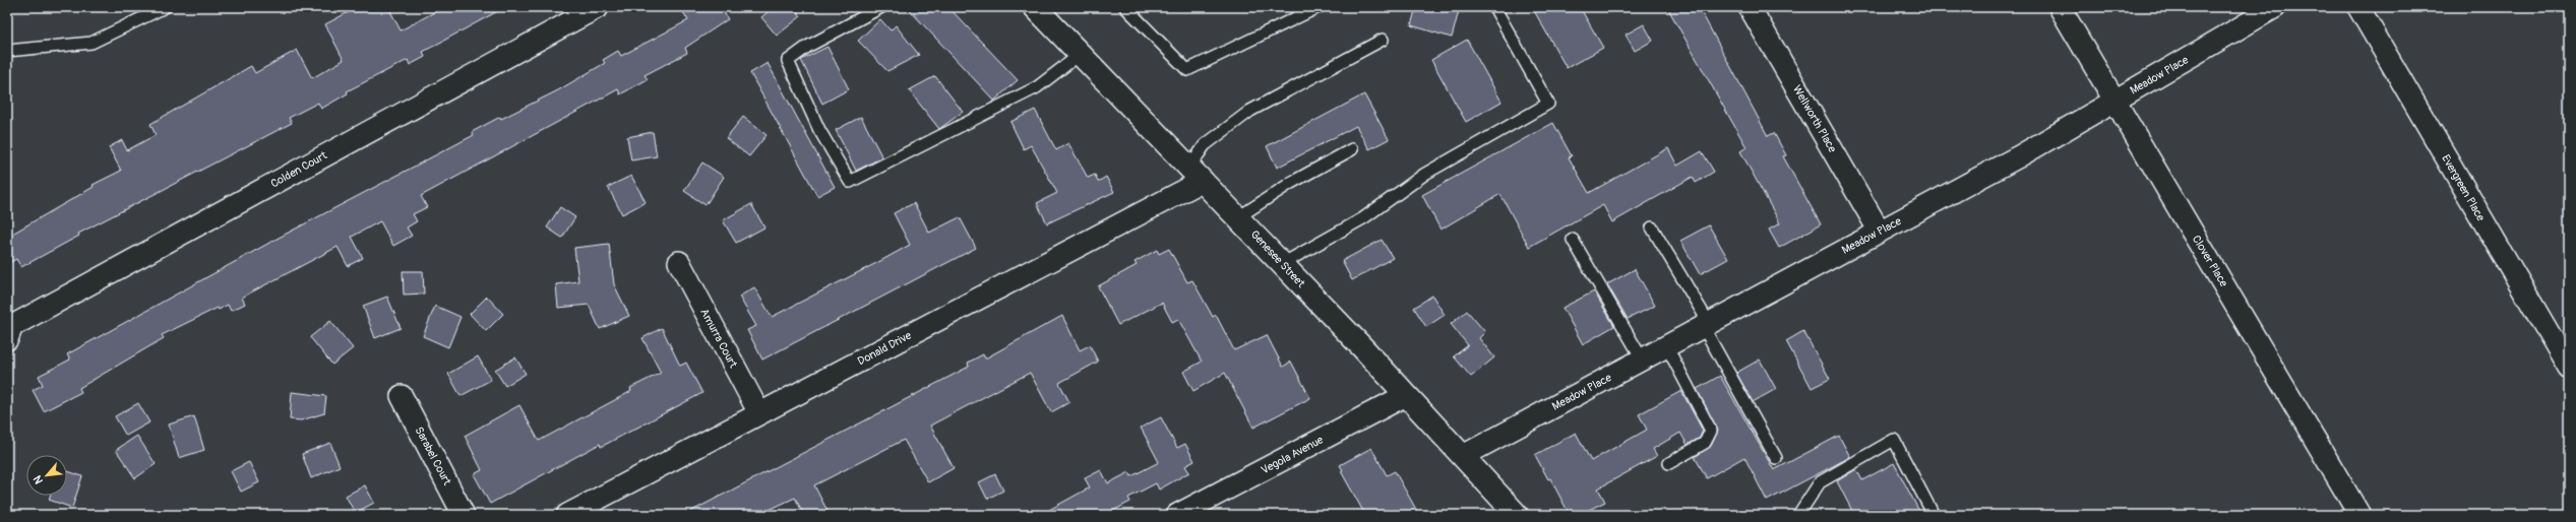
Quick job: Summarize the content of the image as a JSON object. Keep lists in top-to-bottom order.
{
  "streets": {
    "main road": ["Genesee Street"],
    "street": [
      "Meadow Place",
      "Wellworth Place",
      "Colden Court",
      "Evergreen Place",
      "Clover Place",
      "Amurra Court",
      "Donald Drive",
      "Vegola Avenue",
      "Sarabel Court"
    ]
  },
  "crossings": [
    ["Meadow Place", "Wellworth Place"],
    ["Meadow Place", "Genesee Street"],
    ["Meadow Place", "Clover Place"],
    ["Genesee Street", "Donald Drive"],
    ["Genesee Street", "Vegola Avenue"],
    ["Amurra Court", "Donald Drive"]
  ],
  "north": "bottom left"
}
